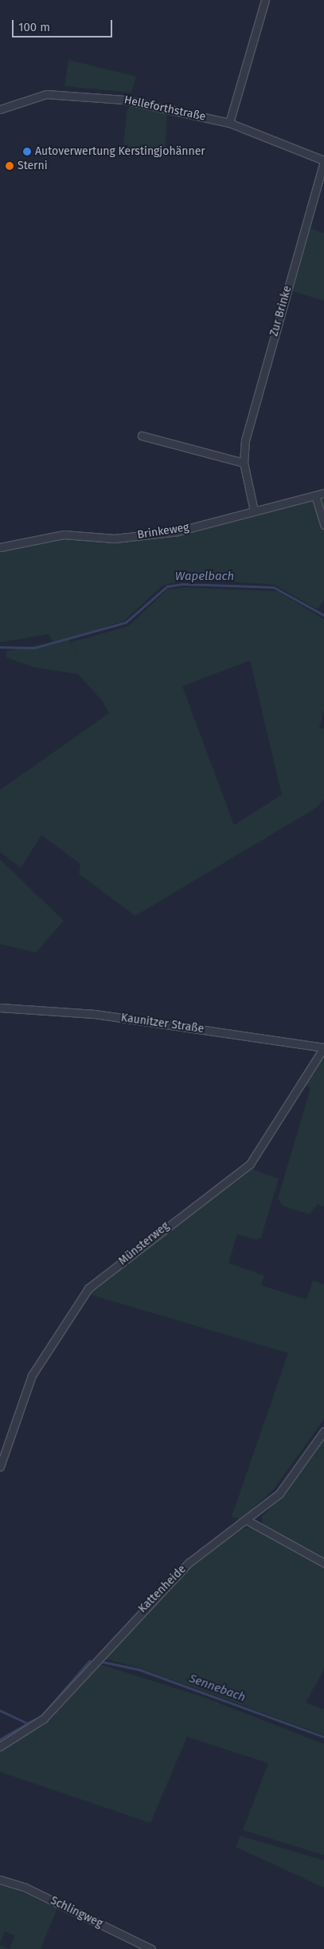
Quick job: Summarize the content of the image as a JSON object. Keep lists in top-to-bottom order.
{
  "streets": {
    "street": [
      "Helleforthstraße",
      "Zur Brinke",
      "Brinkeweg",
      "Kaunitzer Straße",
      "Münsterweg",
      "Kattenheide",
      "Schlingweg"
    ]
  },
  "crossings": [
    ["Helleforthstraße", "Zur Brinke"],
    ["Zur Brinke", "Brinkeweg"],
    ["Kaunitzer Straße", "Münsterweg"]
  ],
  "water": ["Wapelbach", "Sennebach"],
  "places": ["Autoverwertung Kerstingjohänner", "Sterni"],
  "scale_bar": "100 m"
}
